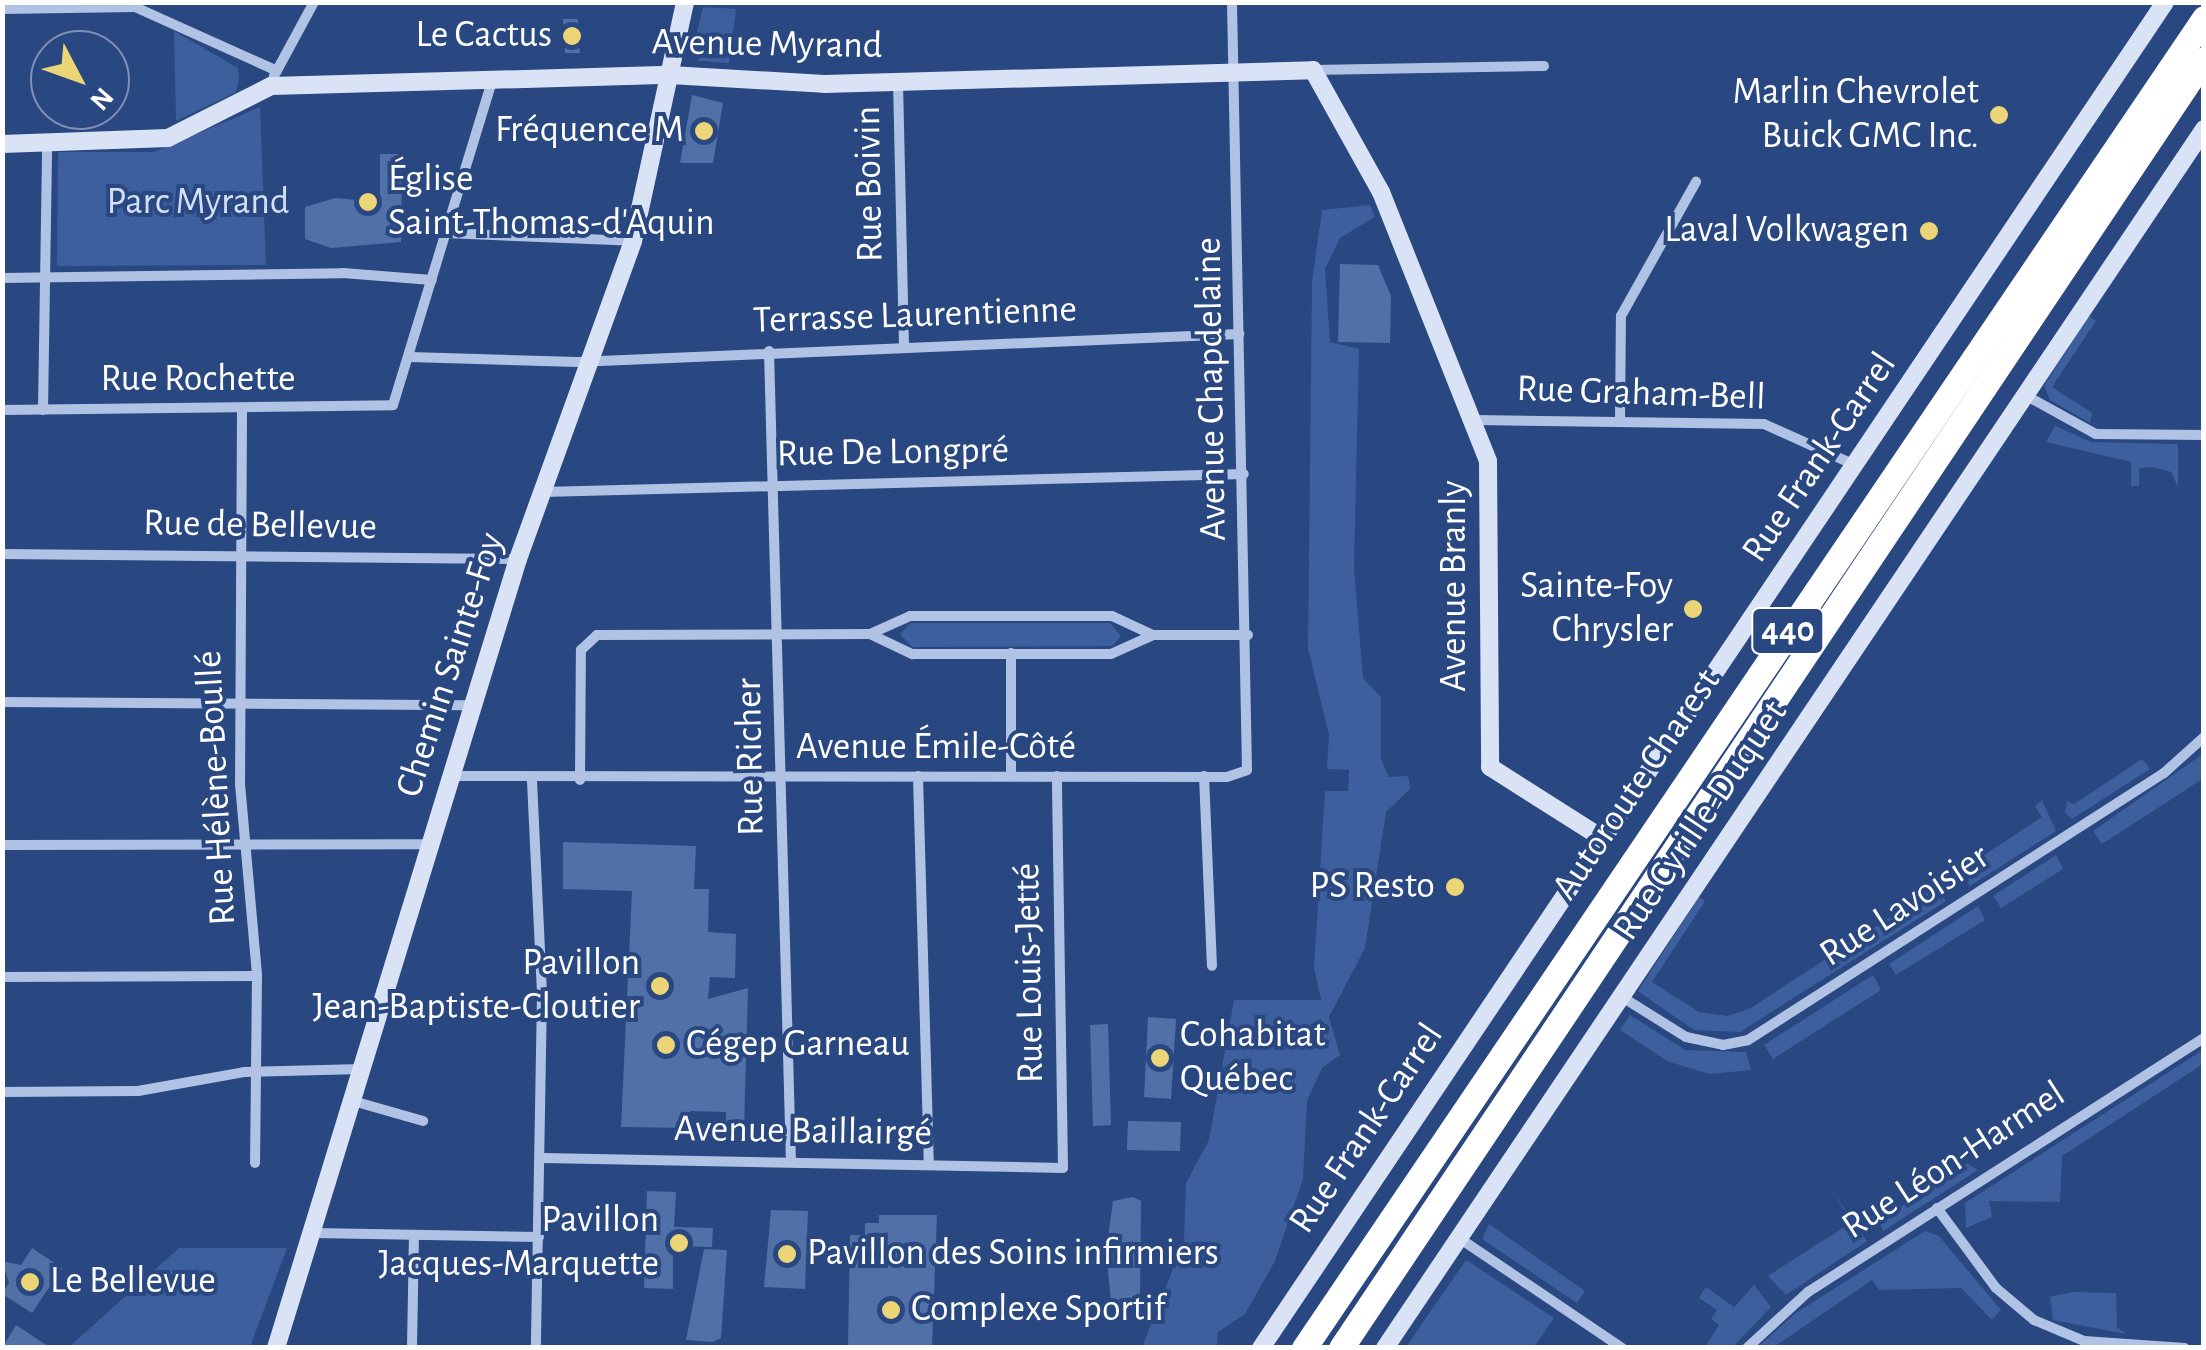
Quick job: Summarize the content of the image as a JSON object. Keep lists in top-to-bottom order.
{
  "streets": {
    "highway": ["440", "Autoroute Charest"],
    "street": [
      "Avenue Myrand",
      "Rue Boivin",
      "Terrasse Laurentienne",
      "Rue Rochette",
      "Avenue Chapdelaine",
      "Rue Graham-Bell",
      "Rue De Longpré",
      "Rue Frank-Carrel",
      "Rue de Bellevue",
      "Avenue Branly",
      "Chemin Sainte-Foy",
      "Avenue Émile-Côté",
      "Rue Richer",
      "Rue Hélène-Boullé",
      "Rue Cyrille-Duquet",
      "Rue Lavoisier",
      "Rue Louis-Jetté",
      "Avenue Baillairgé",
      "Rue Léon-Harmel"
    ]
  },
  "crossings": [
    ["Avenue Myrand", "Rue Boivin"],
    ["Avenue Myrand", "Avenue Chapdelaine"],
    ["Avenue Myrand", "Avenue Branly"],
    ["Avenue Myrand", "Chemin Sainte-Foy"],
    ["Rue Boivin", "Terrasse Laurentienne"],
    ["Terrasse Laurentienne", "Avenue Chapdelaine"],
    ["Terrasse Laurentienne", "Chemin Sainte-Foy"],
    ["Terrasse Laurentienne", "Rue Richer"],
    ["Rue Rochette", "Rue Hélène-Boullé"],
    ["Avenue Chapdelaine", "Rue De Longpré"],
    ["Avenue Chapdelaine", "Avenue Émile-Côté"],
    ["Rue Graham-Bell", "Rue Frank-Carrel"],
    ["Rue Graham-Bell", "Avenue Branly"],
    ["Rue De Longpré", "Chemin Sainte-Foy"],
    ["Rue De Longpré", "Rue Richer"],
    ["Rue Frank-Carrel", "Avenue Branly"],
    ["Rue de Bellevue", "Chemin Sainte-Foy"],
    ["Rue de Bellevue", "Rue Hélène-Boullé"],
    ["Chemin Sainte-Foy", "Avenue Émile-Côté"],
    ["Avenue Émile-Côté", "Rue Richer"],
    ["Avenue Émile-Côté", "Rue Louis-Jetté"],
    ["Rue Richer", "Avenue Baillairgé"],
    ["Rue Cyrille-Duquet", "Rue Lavoisier"],
    ["Rue Louis-Jetté", "Avenue Baillairgé"]
  ],
  "parks": ["Parc Myrand"],
  "places": [
    "Le Cactus",
    "Marlin Chevrolet Buick GMC Inc.",
    "Fréquence M",
    "Église Saint-Thomas-d'Aquin",
    "Laval Volkwagen",
    "Sainte-Foy Chrysler",
    "PS Resto",
    "Pavillon Jean-Baptiste-Cloutier",
    "Cégep Garneau",
    "Cohabitat Québec",
    "Pavillon Jacques-Marquette",
    "Pavillon des Soins infirmiers",
    "Le Bellevue",
    "Complexe Sportif"
  ],
  "north": "bottom right"
}
